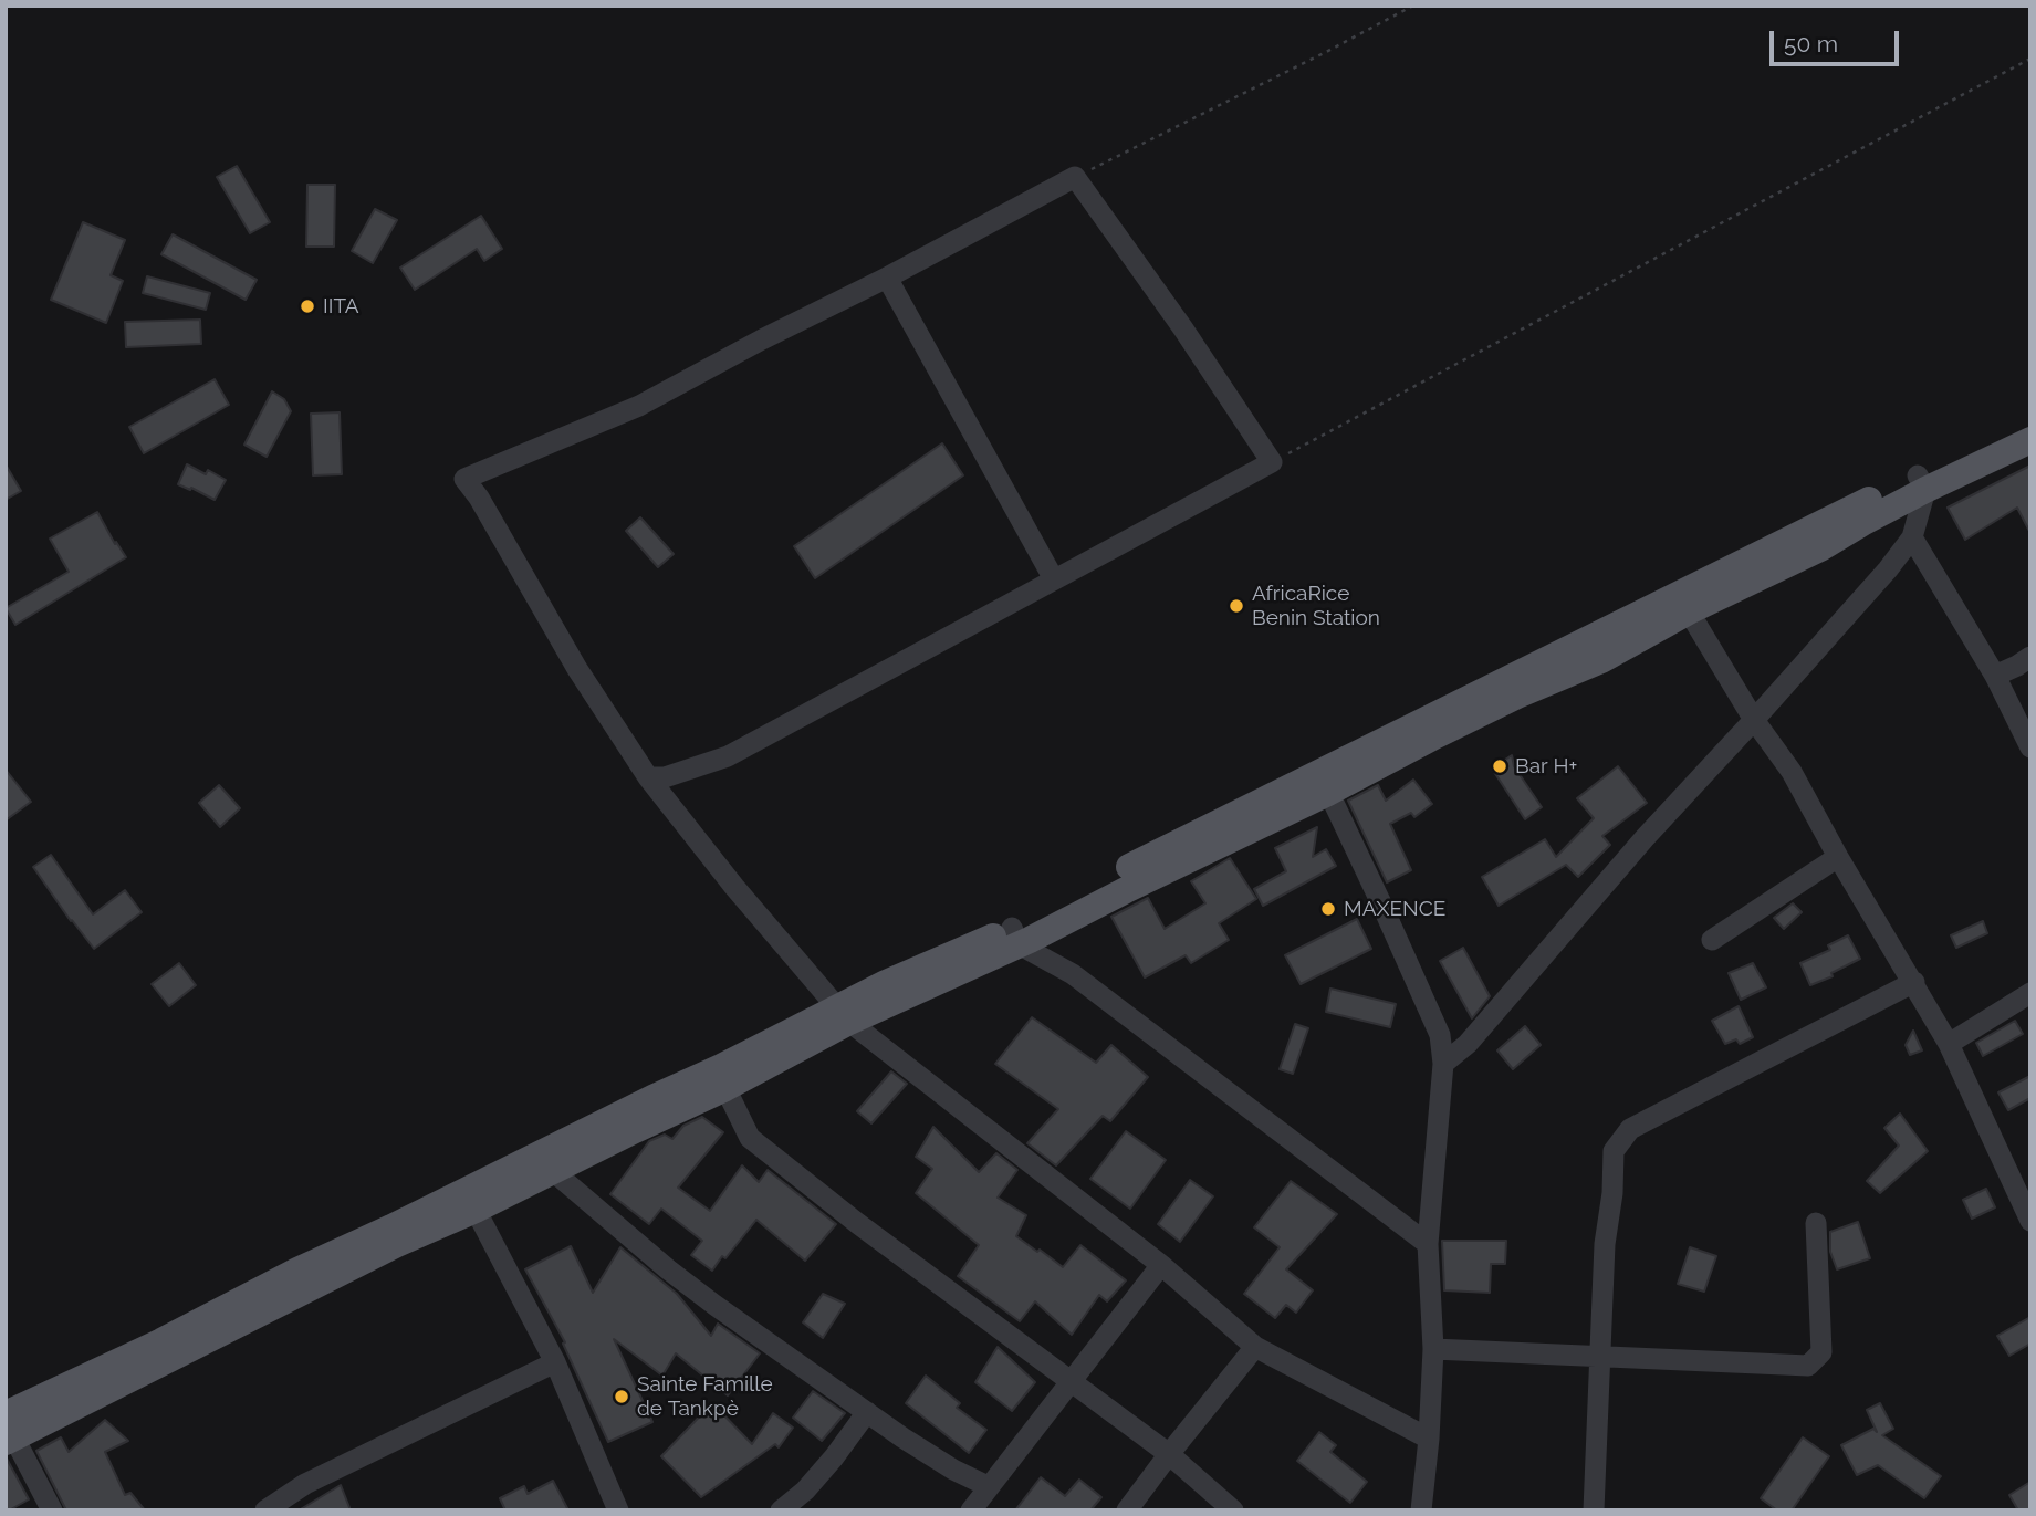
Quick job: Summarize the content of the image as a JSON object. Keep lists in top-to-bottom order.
{
  "places": [
    "IITA",
    "AfricaRice Benin Station",
    "Bar H+",
    "MAXENCE",
    "Sainte Famille de Tankpè"
  ],
  "scale_bar": "50 m"
}
